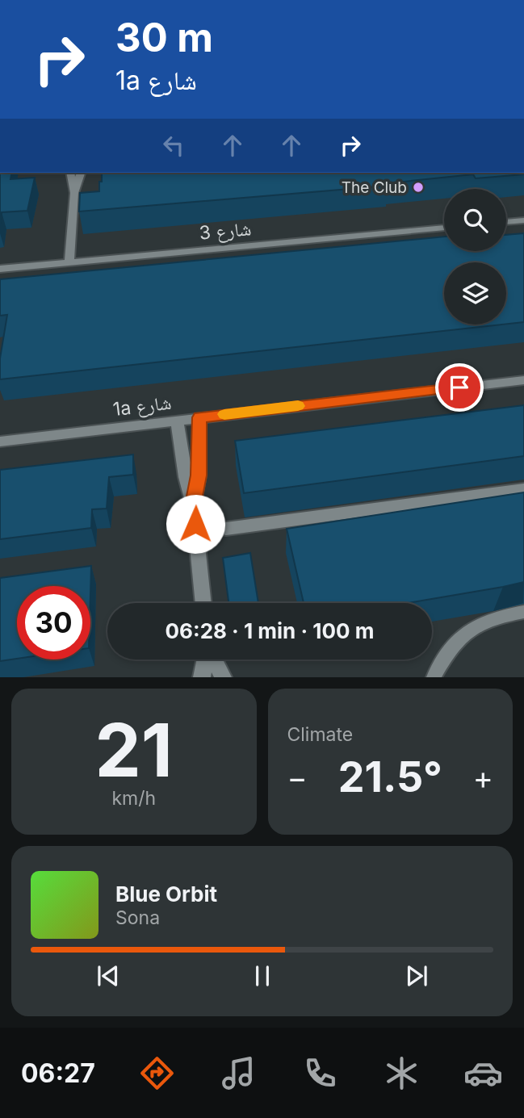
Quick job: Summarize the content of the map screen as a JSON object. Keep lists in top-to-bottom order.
{
  "streets": {
    "street": ["شارع 3", "1a شارع"]
  },
  "places": ["The Club"],
  "page": {
    "turn": ["30 m", "1a شارع"],
    "limit": "30",
    "trip": "06:28 · 1 min · 100 m",
    "tile": [
      ["21", "km/h"],
      "Climate"
    ],
    "heat": ["−", "21.5°", "+"],
    "song": ["Blue Orbit", "Sona"],
    "tabs": "06:27"
  }
}
